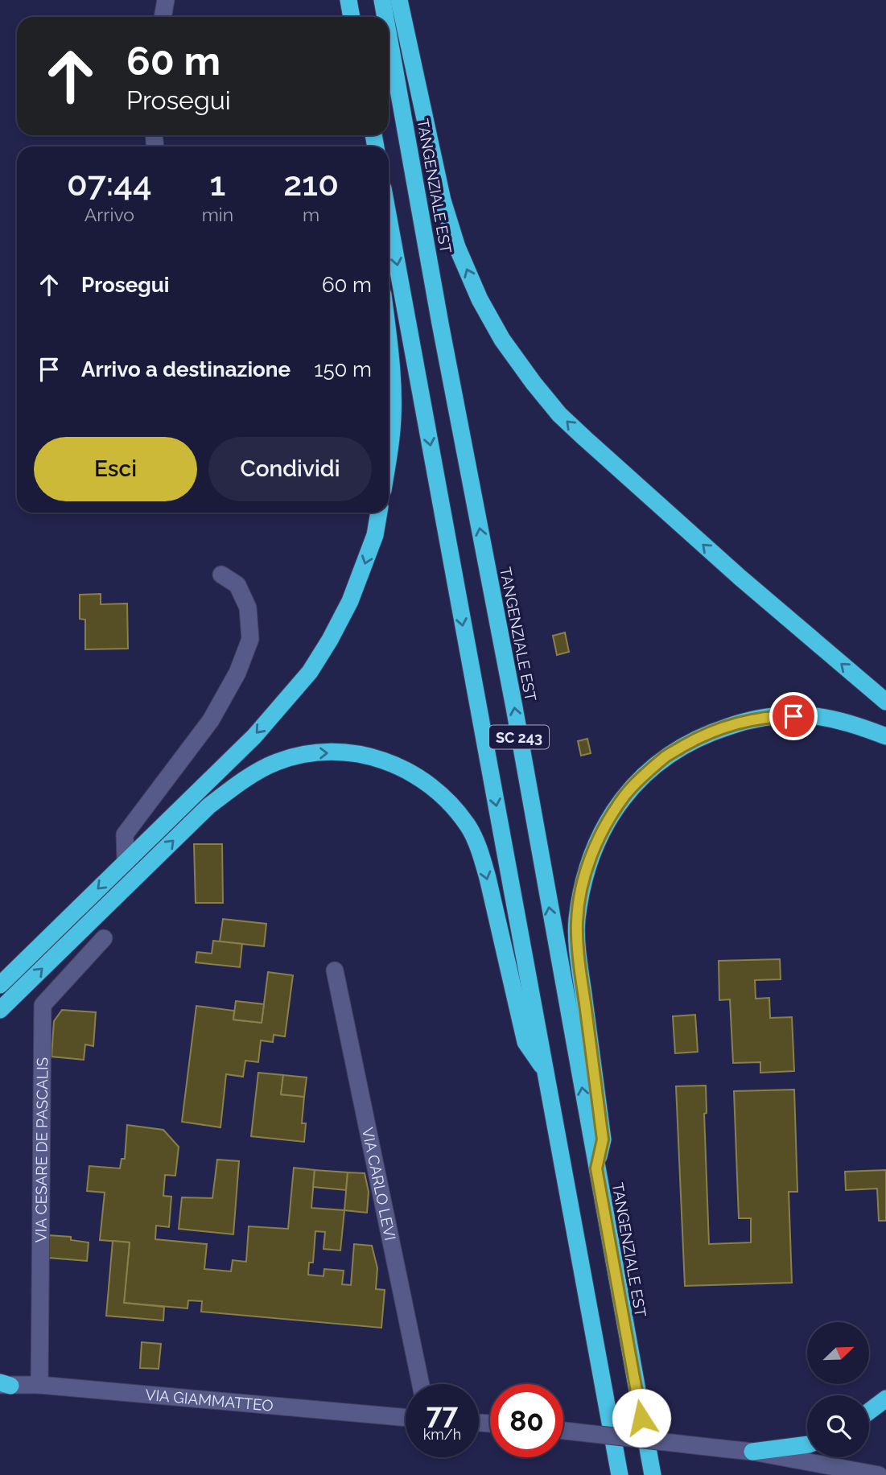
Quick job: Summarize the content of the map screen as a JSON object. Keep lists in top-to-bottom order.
{
  "streets": {
    "highway": ["TANGENZIALE EST", "SC 243"],
    "street": ["VIA CESARE DE PASCALIS", "VIA CARLO LEVI", "VIA GIAMMATTEO"]
  },
  "crossings": [
    ["VIA CESARE DE PASCALIS", "VIA GIAMMATTEO"]
  ],
  "north": "top right",
  "page": {
    "turn": ["60 m", "Prosegui"],
    "eta": [
      "07:44",
      "Arrivo",
      "1",
      "min",
      "210",
      "m"
    ],
    "list": [
      {
        "name": "Prosegui",
        "value": "60 m"
      },
      {
        "name": "Arrivo a destinazione",
        "value": "150 m"
      }
    ],
    "buttons": ["Esci", "Condividi"],
    "speed": "77 km/h",
    "limit": "80"
  }
}
